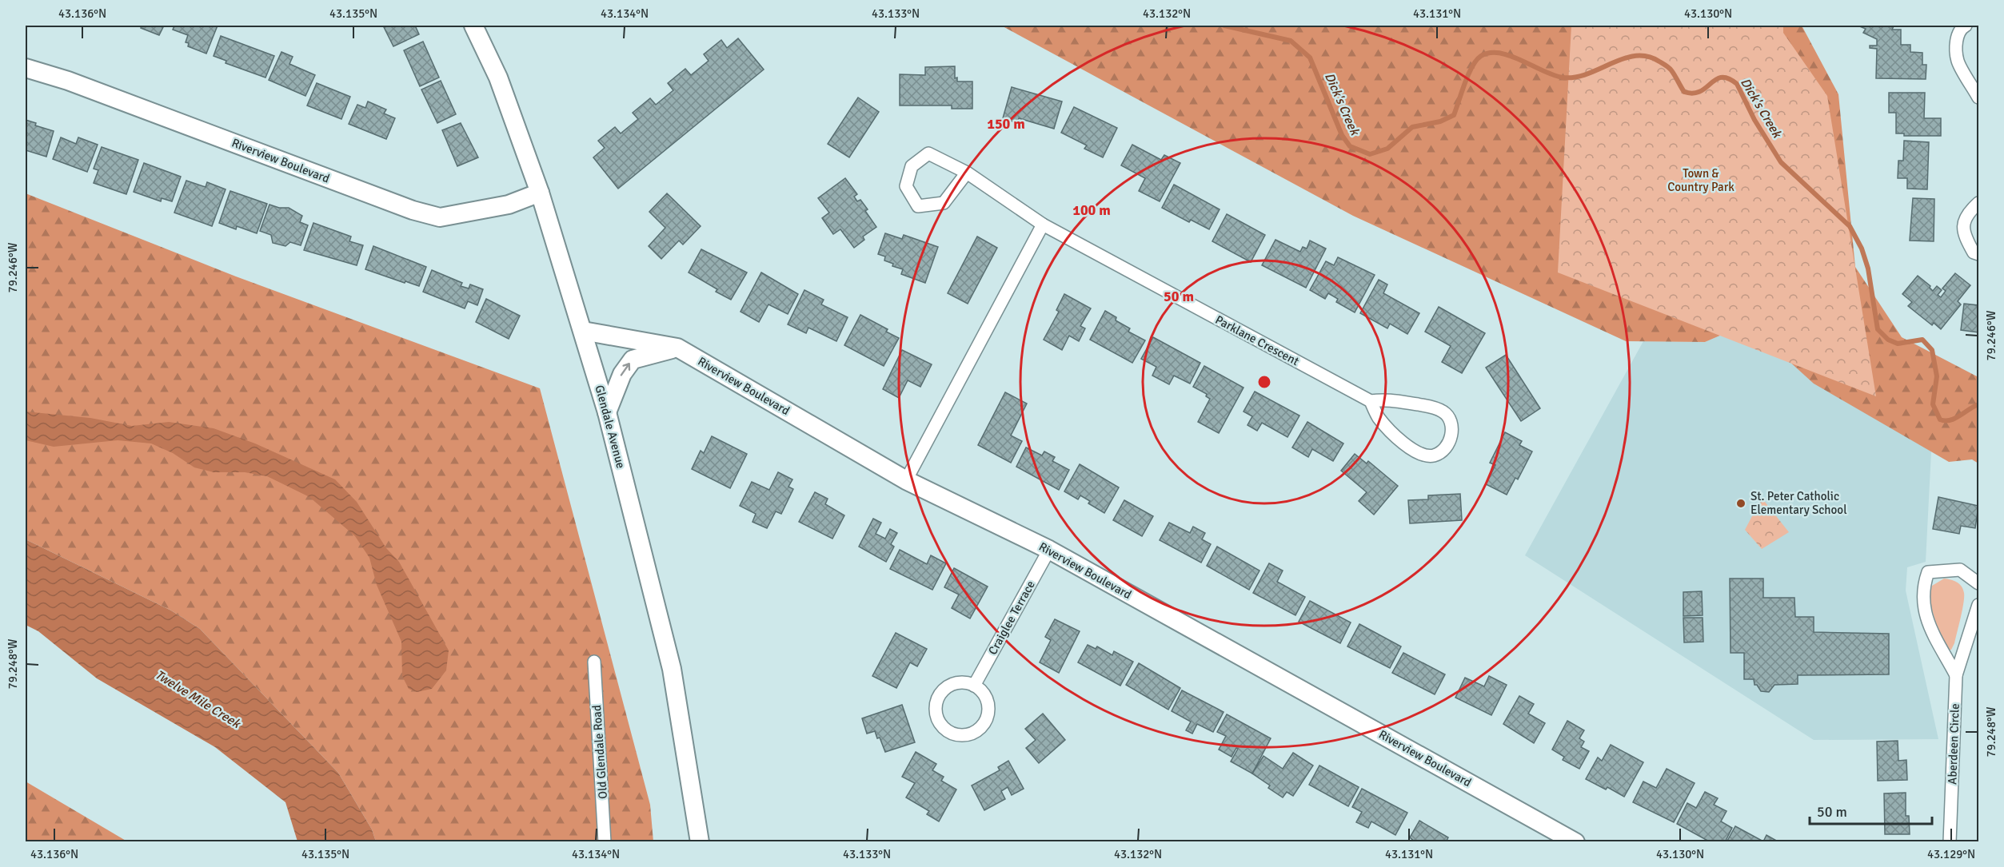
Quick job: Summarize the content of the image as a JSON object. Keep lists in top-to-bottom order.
{
  "streets": {
    "street": [
      "Riverview Boulevard",
      "Parklane Crescent",
      "Glendale Avenue",
      "Craiglee Terrace",
      "Aberdeen Circle",
      "Old Glendale Road"
    ]
  },
  "crossings": [
    ["Riverview Boulevard", "Glendale Avenue"],
    ["Riverview Boulevard", "Craiglee Terrace"]
  ],
  "water": ["Dick's Creek", "Twelve Mile Creek"],
  "parks": ["Town & Country Park"],
  "places": ["St. Peter Catholic Elementary School"],
  "scale_bar": "50 m",
  "coordinates": [
    "43.136°N",
    "43.135°N",
    "43.134°N",
    "43.133°N",
    "43.132°N",
    "43.131°N",
    "43.130°N",
    "79.246°W",
    "79.248°W",
    "43.129°N"
  ],
  "rings": ["150 m", "100 m", "50 m"]
}
